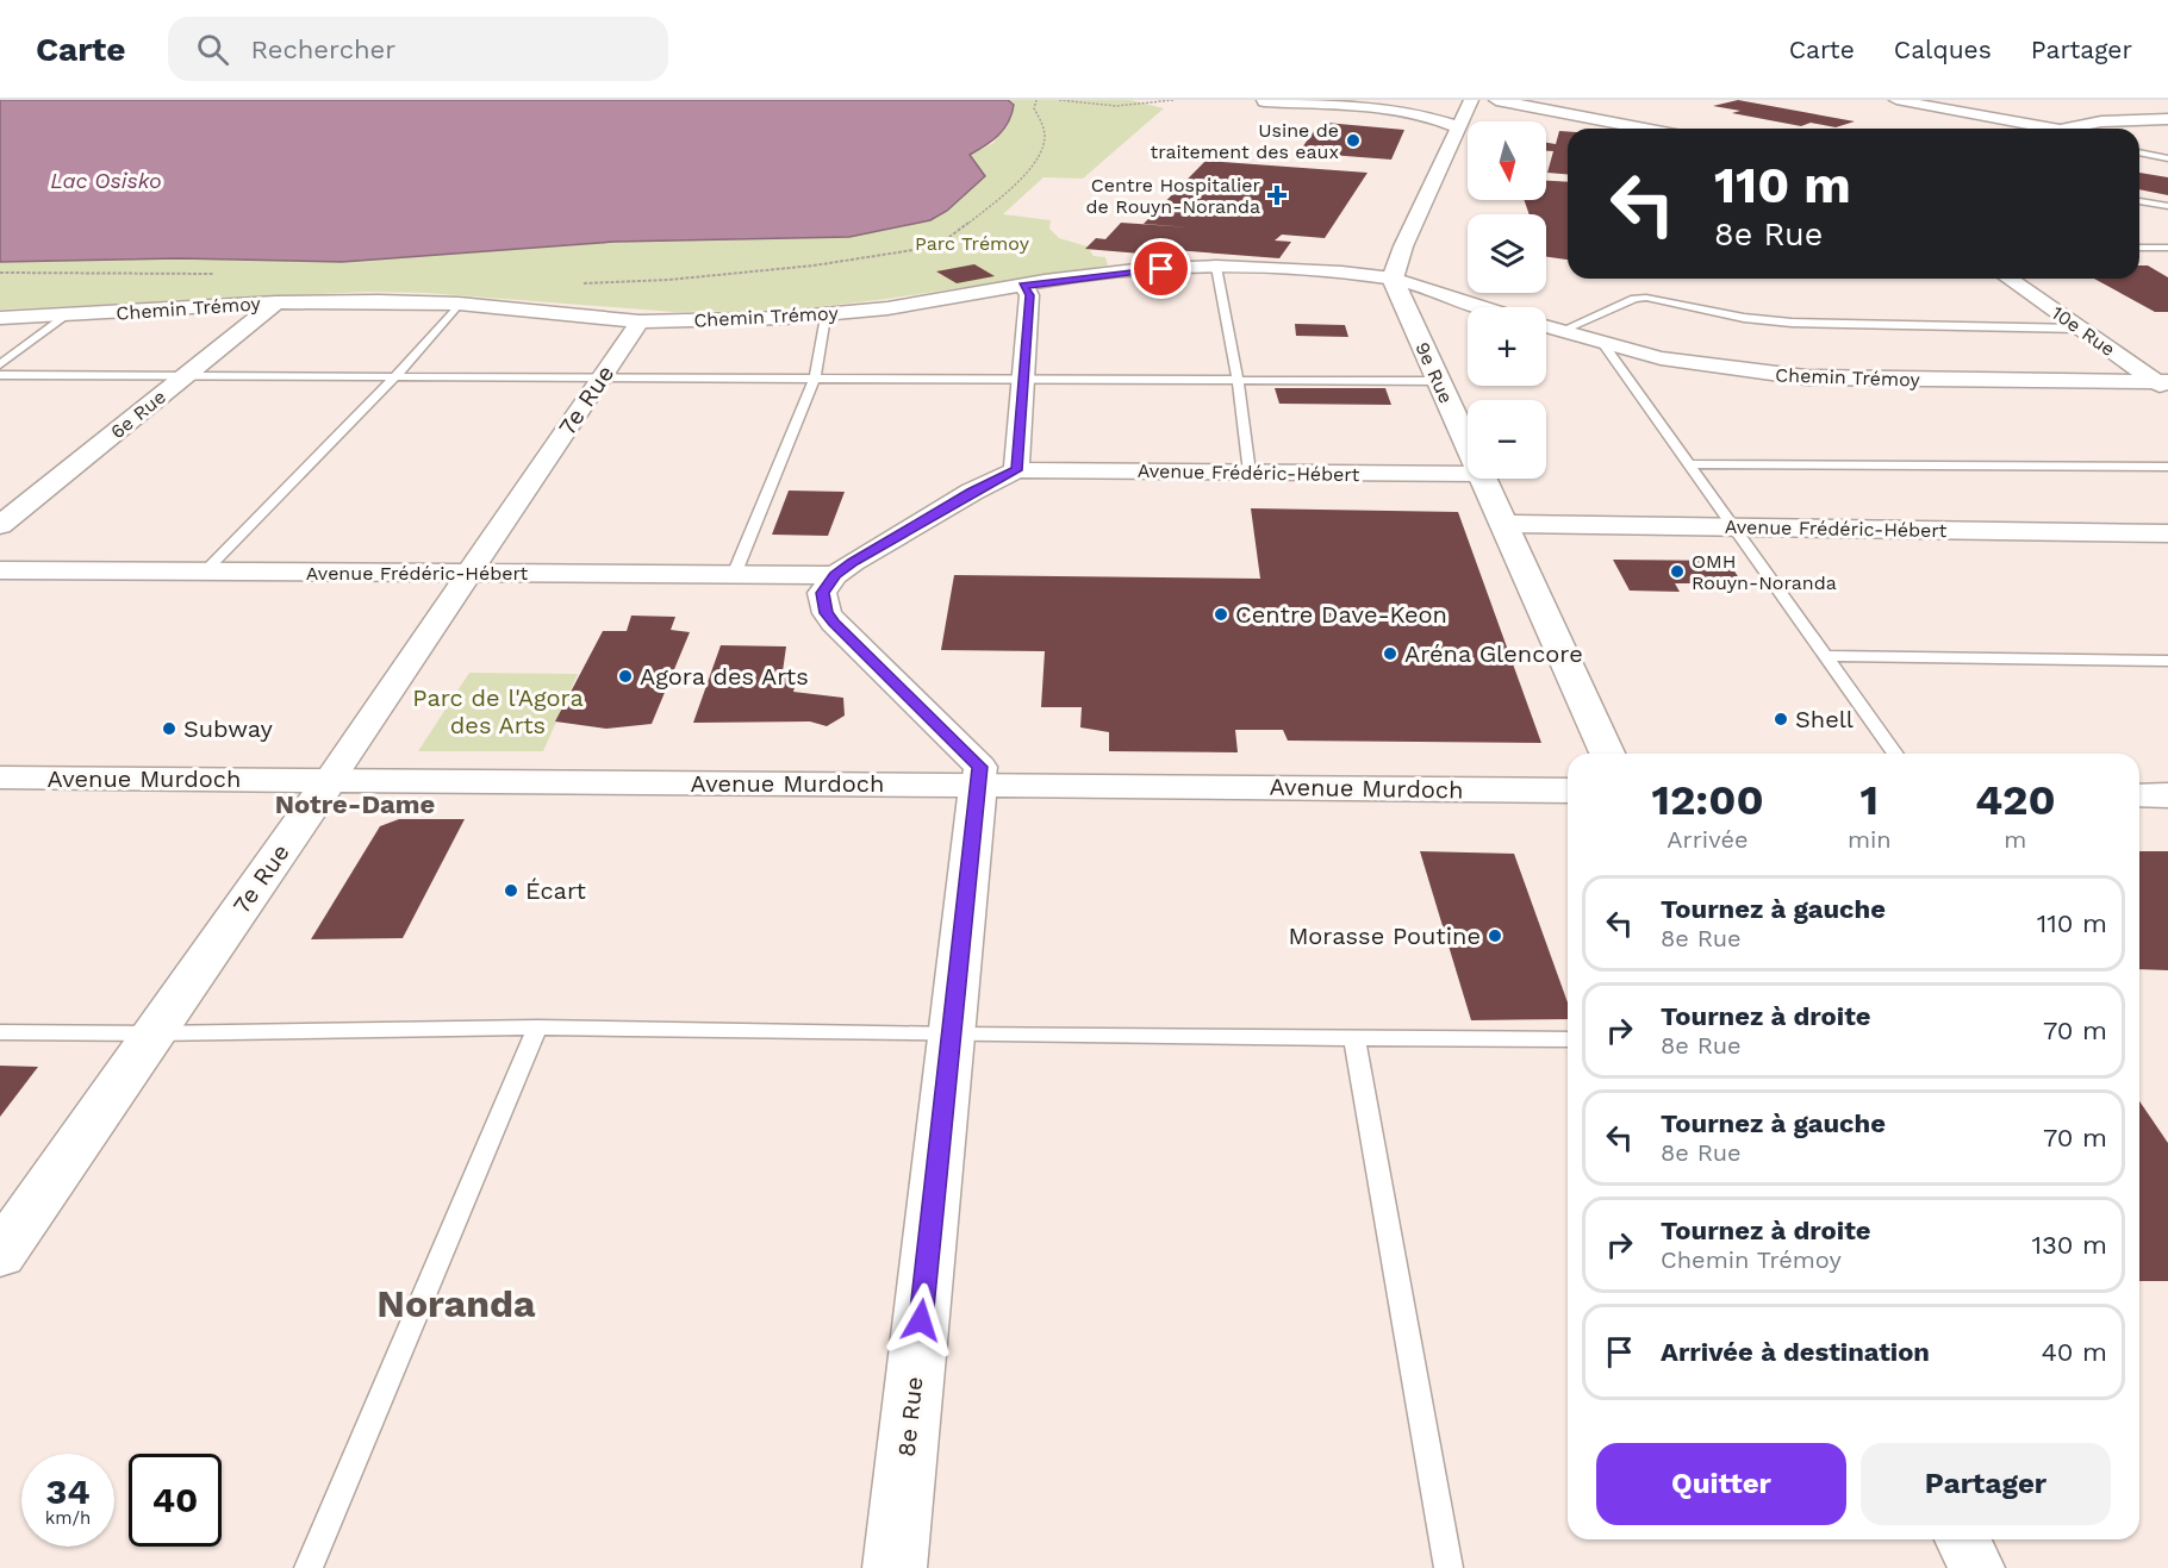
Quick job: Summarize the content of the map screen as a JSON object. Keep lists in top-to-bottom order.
{
  "streets": {
    "street": [
      "Chemin Trémoy",
      "10e Rue",
      "9e Rue",
      "7e Rue",
      "6e Rue",
      "Avenue Frédéric-Hébert",
      "Avenue Murdoch",
      "8e Rue"
    ]
  },
  "crossings": [
    ["Chemin Trémoy", "10e Rue"],
    ["Chemin Trémoy", "9e Rue"],
    ["Chemin Trémoy", "7e Rue"],
    ["Chemin Trémoy", "6e Rue"],
    ["9e Rue", "Avenue Frédéric-Hébert"],
    ["7e Rue", "Avenue Frédéric-Hébert"],
    ["7e Rue", "Avenue Murdoch"],
    ["Avenue Frédéric-Hébert", "8e Rue"],
    ["Avenue Murdoch", "8e Rue"]
  ],
  "districts": ["Notre-Dame", "Noranda"],
  "water": ["Lac Osisko"],
  "parks": ["Parc Trémoy", "Parc de l'Agora des Arts"],
  "places": {
    "other": [
      "Usine de traitement des eaux",
      "OMH Rouyn-Noranda",
      "Centre Dave-Keon",
      "Aréna Glencore",
      "Agora des Arts",
      "Shell",
      "Subway",
      "Écart",
      "Morasse Poutine"
    ],
    "health": ["Centre Hospitalier de Rouyn-Noranda"]
  },
  "north": "bottom",
  "page": {
    "header": "Carte",
    "search": "Rechercher",
    "nav": ["Carte", "Calques", "Partager"],
    "map_buttons": ["+", "−"],
    "turn": ["110 m", "8e Rue"],
    "eta": [
      "12:00",
      "Arrivée",
      "1",
      "min",
      "420",
      "m"
    ],
    "list": [
      {
        "name": "Tournez à gauche",
        "note": "8e Rue",
        "value": "110 m"
      },
      {
        "name": "Tournez à droite",
        "note": "8e Rue",
        "value": "70 m"
      },
      {
        "name": "Tournez à gauche",
        "note": "8e Rue",
        "value": "70 m"
      },
      {
        "name": "Tournez à droite",
        "note": "Chemin Trémoy",
        "value": "130 m"
      },
      {
        "name": "Arrivée à destination",
        "value": "40 m"
      }
    ],
    "buttons": ["Quitter", "Partager"],
    "speed": "34 km/h",
    "limit": "40"
  }
}
